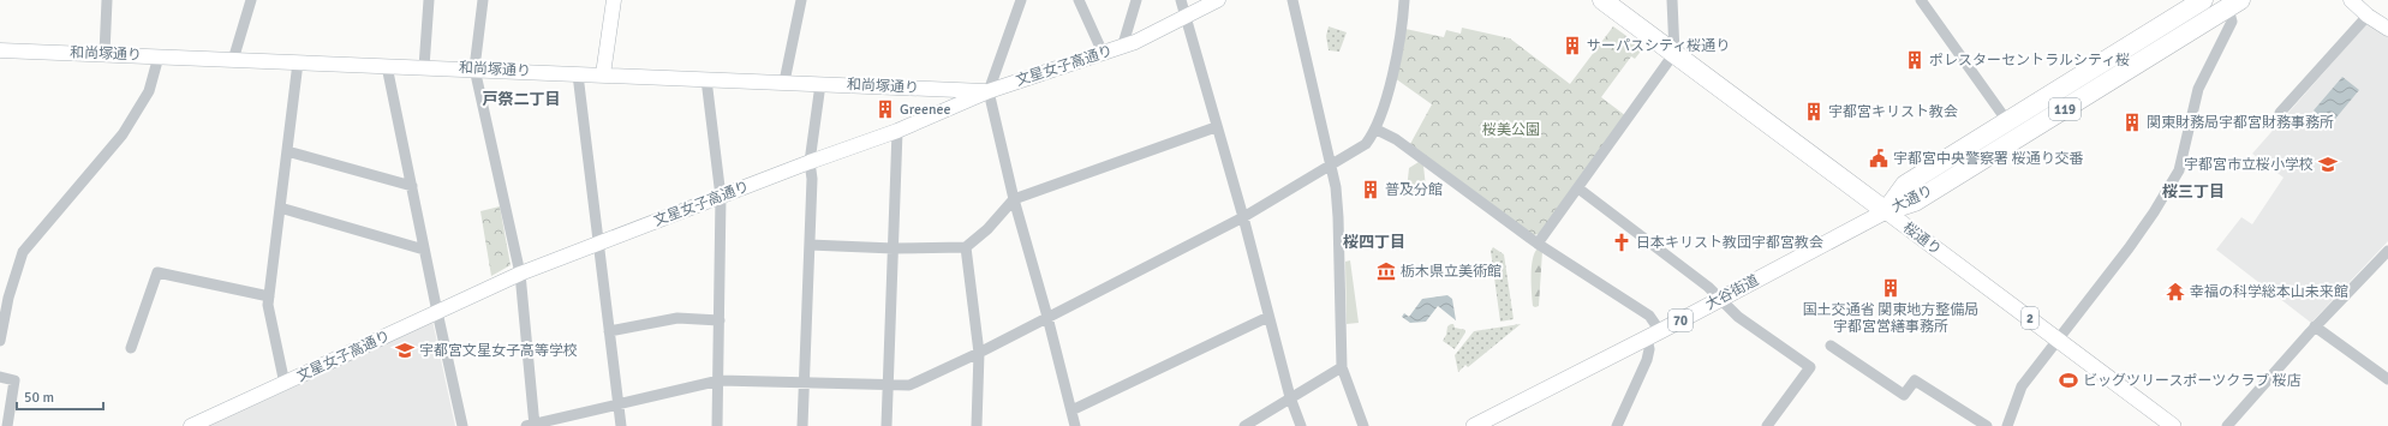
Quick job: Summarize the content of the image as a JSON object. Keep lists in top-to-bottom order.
{
  "streets": {
    "highway": ["119", "大通り", "桜通り"],
    "main road": ["大谷街道", "2", "70"],
    "street": ["和尚塚通り", "文星女子高通り"]
  },
  "crossings": [
    ["和尚塚通り", "文星女子高通り"],
    ["大通り", "桜通り"],
    ["大通り", "大谷街道"],
    ["桜通り", "大谷街道"]
  ],
  "districts": ["戸祭二丁目", "桜三丁目", "桜四丁目"],
  "parks": ["桜美公園"],
  "places": {
    "building": [
      "サーパスシティ桜通り",
      "ポレスターセントラルシティ桜",
      "Greenee",
      "宇都宮キリスト教会",
      "関東財務局宇都宮財務事務所",
      "普及分館",
      "国土交通省 関東地方整備局 宇都宮営繕事務所"
    ],
    "public building": ["宇都宮中央警察署 桜通り交番"],
    "school or university": ["宇都宮市立桜小学校", "宇都宮文星女子高等学校"],
    "church": ["日本キリスト教団宇都宮教会"],
    "museum": ["栃木県立美術館"],
    "temple": ["幸福の科学総本山未来館"],
    "sports": ["ビッグツリースポーツクラブ 桜店"]
  },
  "scale_bar": "50 m"
}
